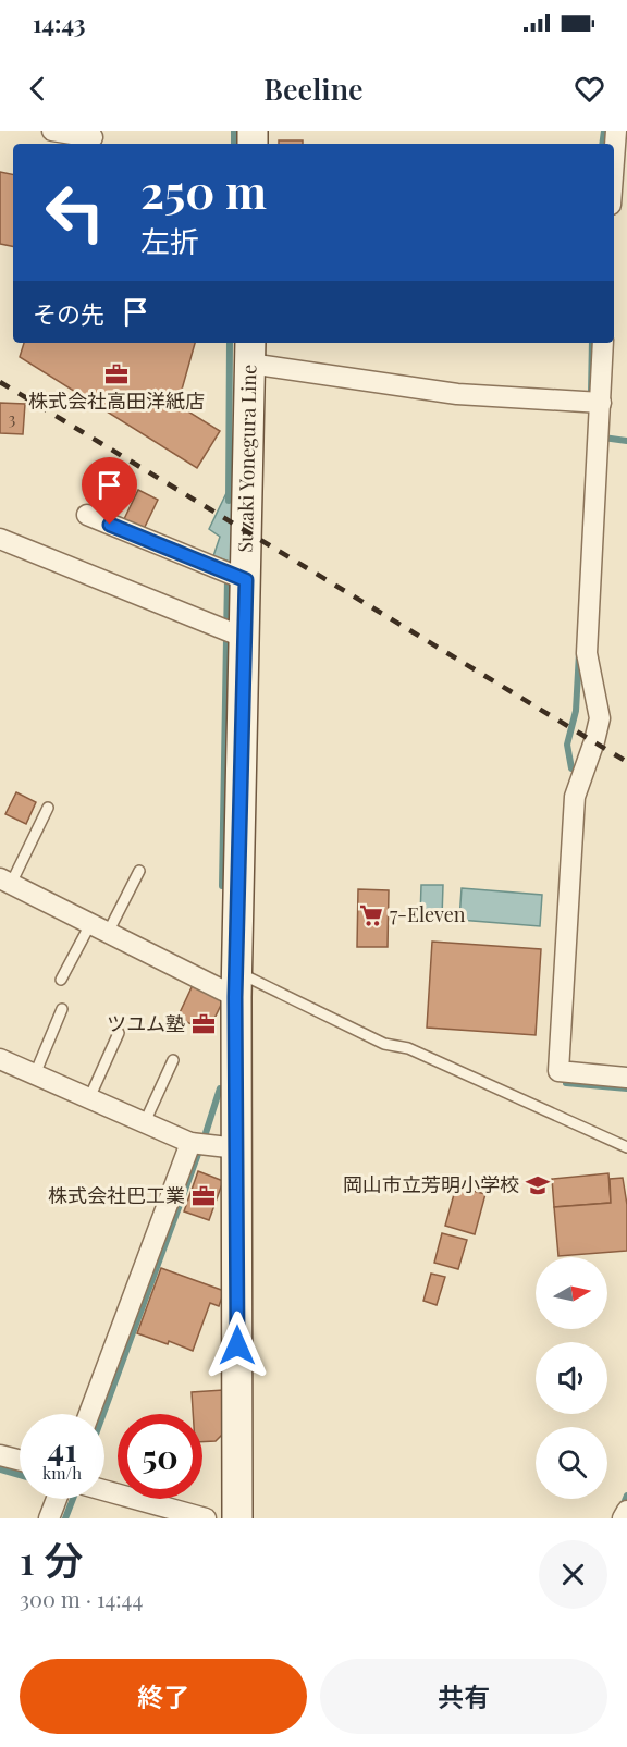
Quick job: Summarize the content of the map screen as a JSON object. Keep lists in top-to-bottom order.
{
  "streets": {
    "main road": ["Suzaki Yonegura Line"]
  },
  "places": {
    "office": ["株式会社高田洋紙店", "ツユム塾", "株式会社巴工業"],
    "supermarket": ["7-Eleven"],
    "school or university": ["岡山市立芳明小学校"]
  },
  "house_numbers": ["3"],
  "north": "right",
  "page": {
    "status": "14:43",
    "header": "Beeline",
    "turn": ["250 m", "左折"],
    "then": "その先",
    "speed": "41 km/h",
    "limit": "50",
    "heading": ["1 分", "300 m · 14:44"],
    "buttons": ["終了", "共有"]
  }
}
